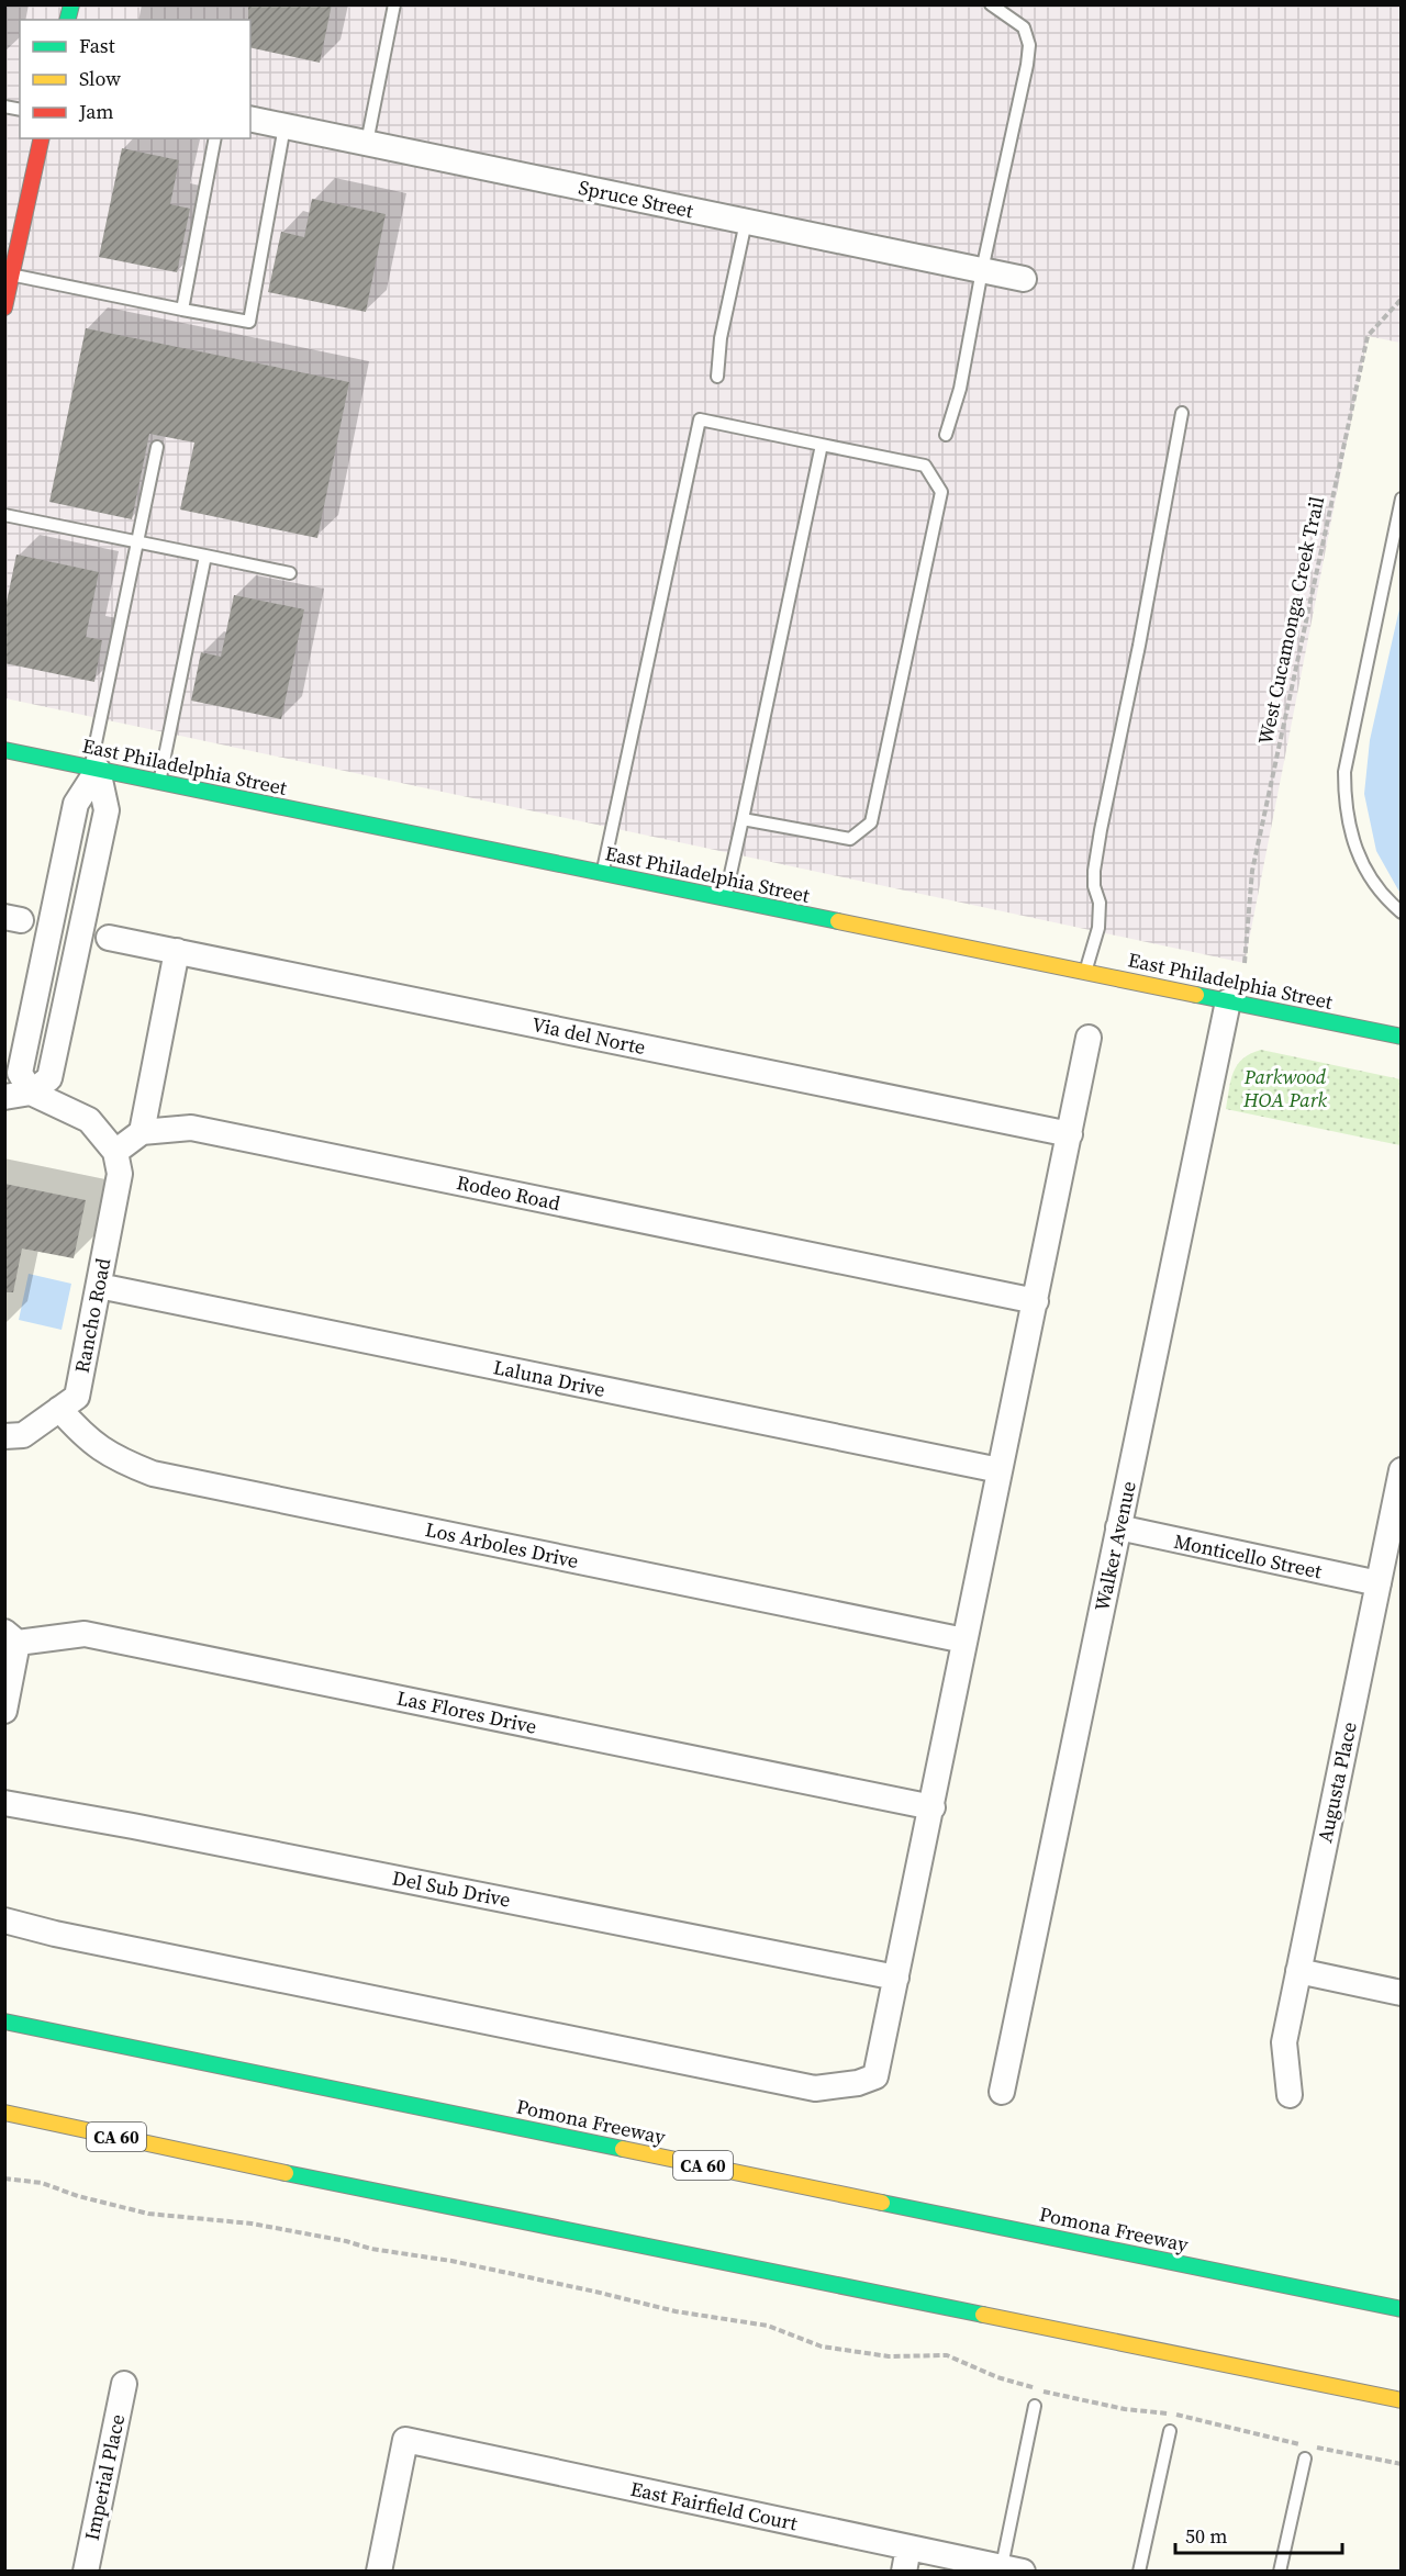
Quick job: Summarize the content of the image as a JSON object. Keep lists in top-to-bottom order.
{
  "streets": {
    "main road": ["East Philadelphia Street", "Pomona Freeway", "CA 60"],
    "street": [
      "Spruce Street",
      "Via del Norte",
      "Rodeo Road",
      "Rancho Road",
      "Laluna Drive",
      "Los Arboles Drive",
      "Walker Avenue",
      "Monticello Street",
      "Las Flores Drive",
      "Augusta Place",
      "Del Sub Drive",
      "Imperial Place",
      "East Fairfield Court"
    ],
    "path": ["West Cucamonga Creek Trail"]
  },
  "crossings": [
    ["East Philadelphia Street", "Walker Avenue"],
    ["Rancho Road", "Laluna Drive"],
    ["Rancho Road", "Los Arboles Drive"],
    ["Walker Avenue", "Monticello Street"],
    ["Monticello Street", "Augusta Place"]
  ],
  "parks": ["Parkwood HOA Park"],
  "legend": ["Fast", "Slow", "Jam"],
  "scale_bar": "50 m"
}
